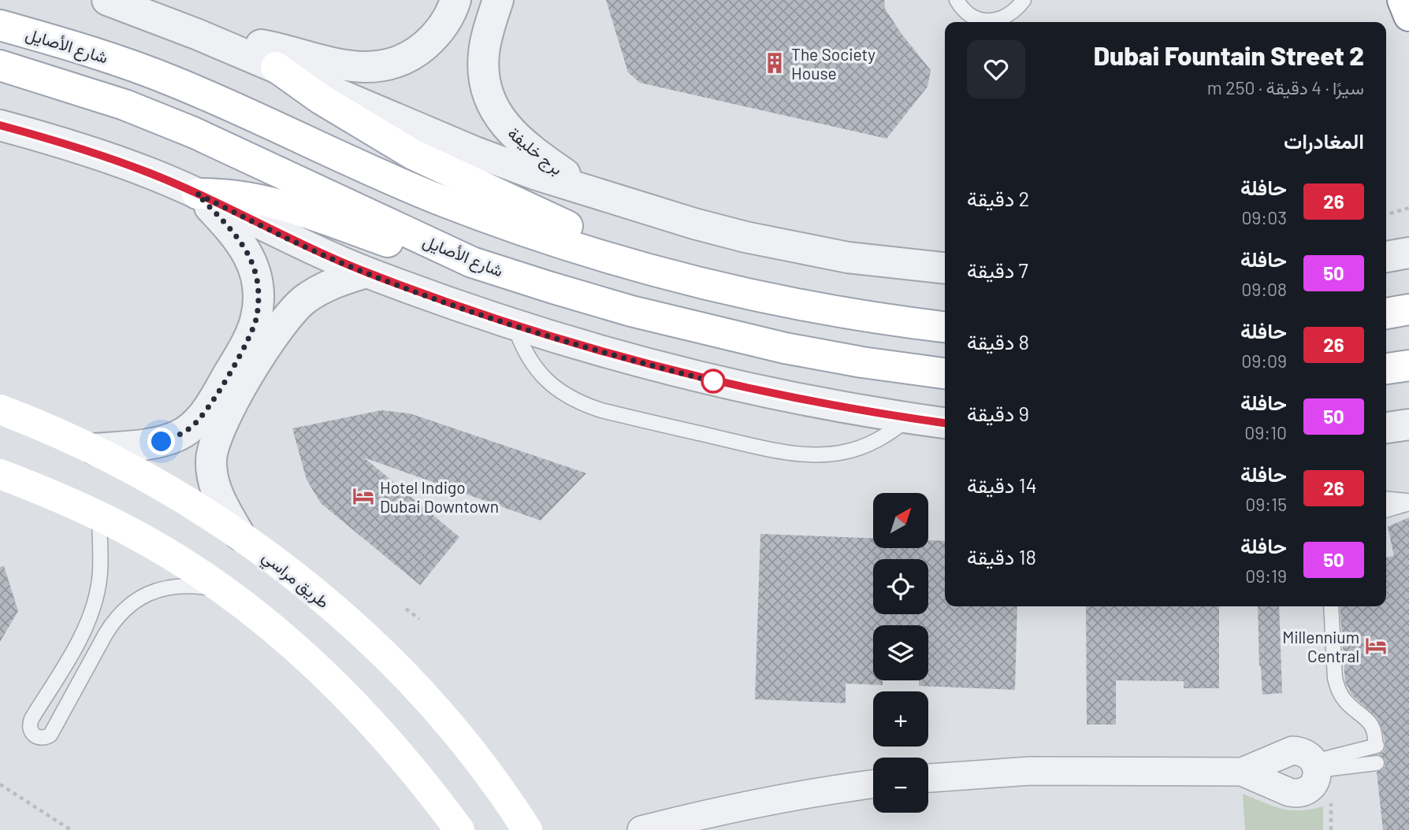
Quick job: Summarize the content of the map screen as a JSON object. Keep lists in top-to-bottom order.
{
  "streets": {
    "main road": ["شارع الأصايل", "طريق مراسي"],
    "street": ["برج خليفة"]
  },
  "places": {
    "building": ["The Society House"],
    "hotel": ["Hotel Indigo Dubai Downtown", "Millennium Central"]
  },
  "lines": ["bus line 26"],
  "north": "top right",
  "page": {
    "heading": [
      ["Dubai Fountain Street 2", "سيرًا · 4 دقيقة · 250 m"],
      "المغادرات"
    ],
    "list": [
      {
        "mark": "26",
        "name": "حافلة",
        "note": "09:03",
        "value": "2 دقيقة"
      },
      {
        "mark": "50",
        "name": "حافلة",
        "note": "09:08",
        "value": "7 دقيقة"
      },
      {
        "mark": "26",
        "name": "حافلة",
        "note": "09:09",
        "value": "8 دقيقة"
      },
      {
        "mark": "50",
        "name": "حافلة",
        "note": "09:10",
        "value": "9 دقيقة"
      },
      {
        "mark": "26",
        "name": "حافلة",
        "note": "09:15",
        "value": "14 دقيقة"
      },
      {
        "mark": "50",
        "name": "حافلة",
        "note": "09:19",
        "value": "18 دقيقة"
      }
    ],
    "map_buttons": ["+", "−"]
  }
}
